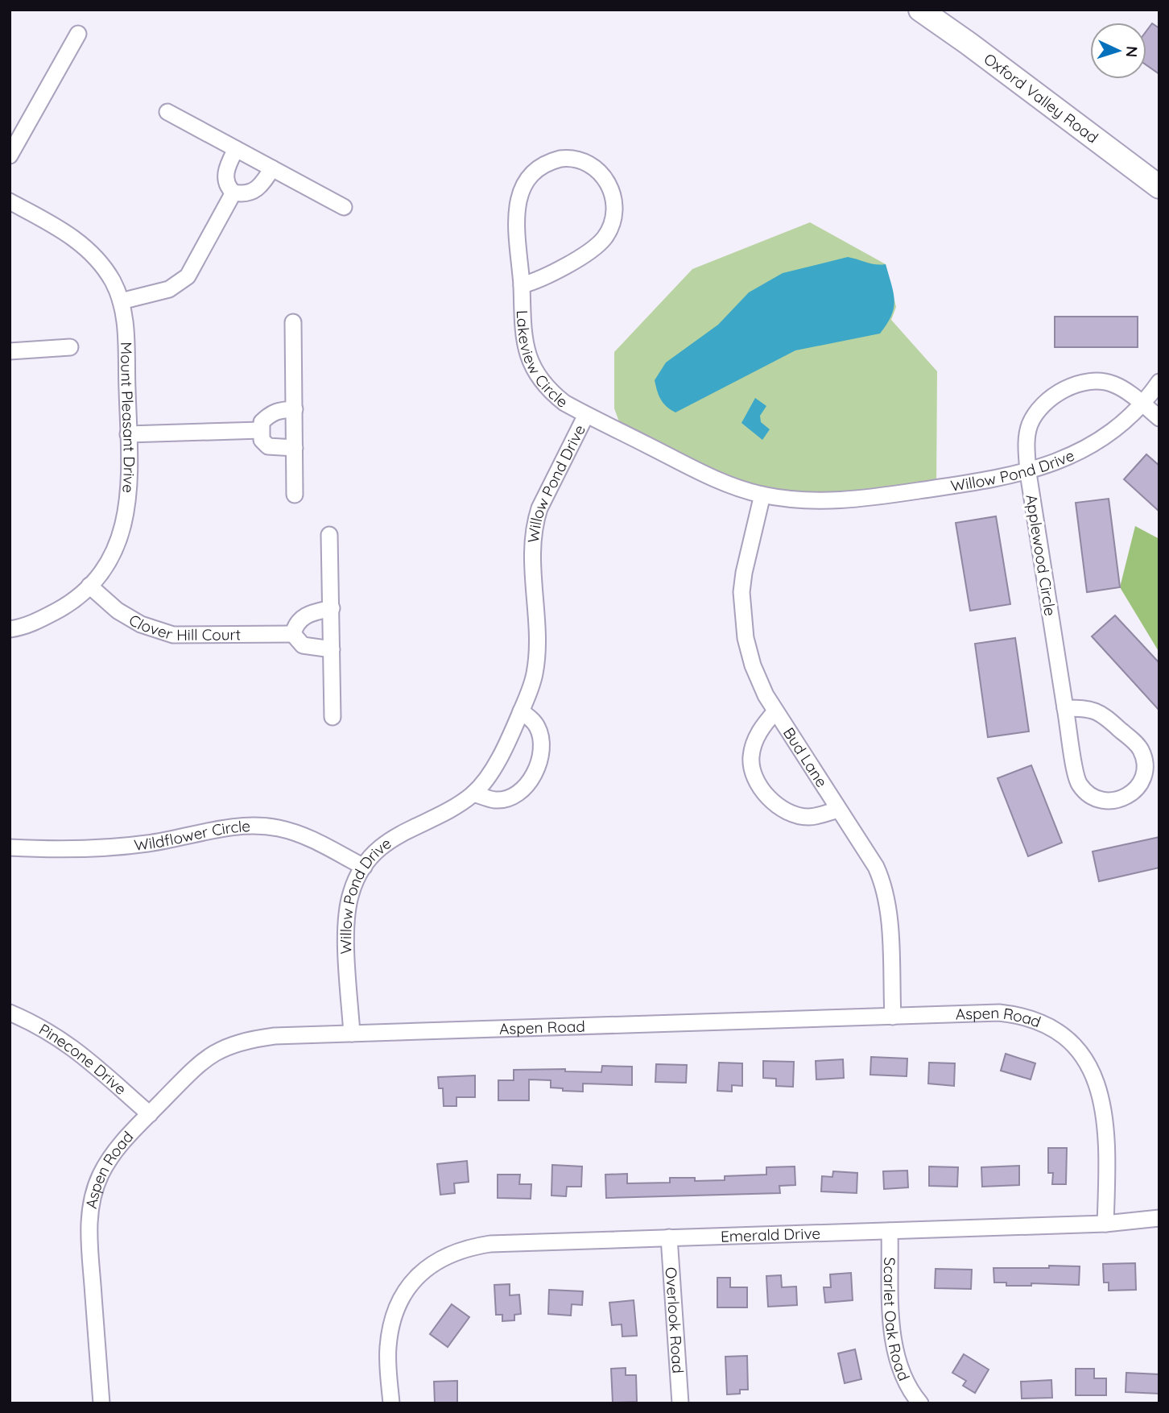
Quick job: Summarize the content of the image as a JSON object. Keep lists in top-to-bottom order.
{
  "streets": {
    "main road": ["Oxford Valley Road"],
    "street": [
      "Lakeview Circle",
      "Mount Pleasant Drive",
      "Willow Pond Drive",
      "Applewood Circle",
      "Clover Hill Court",
      "Bud Lane",
      "Wildflower Circle",
      "Aspen Road",
      "Pinecone Drive",
      "Emerald Drive",
      "Scarlet Oak Road",
      "Overlook Road"
    ]
  },
  "crossings": [
    ["Lakeview Circle", "Willow Pond Drive"],
    ["Mount Pleasant Drive", "Clover Hill Court"],
    ["Willow Pond Drive", "Applewood Circle"],
    ["Willow Pond Drive", "Bud Lane"],
    ["Willow Pond Drive", "Wildflower Circle"],
    ["Willow Pond Drive", "Aspen Road"],
    ["Bud Lane", "Aspen Road"],
    ["Aspen Road", "Pinecone Drive"],
    ["Aspen Road", "Emerald Drive"],
    ["Emerald Drive", "Scarlet Oak Road"],
    ["Emerald Drive", "Overlook Road"]
  ],
  "north": "right"
}
